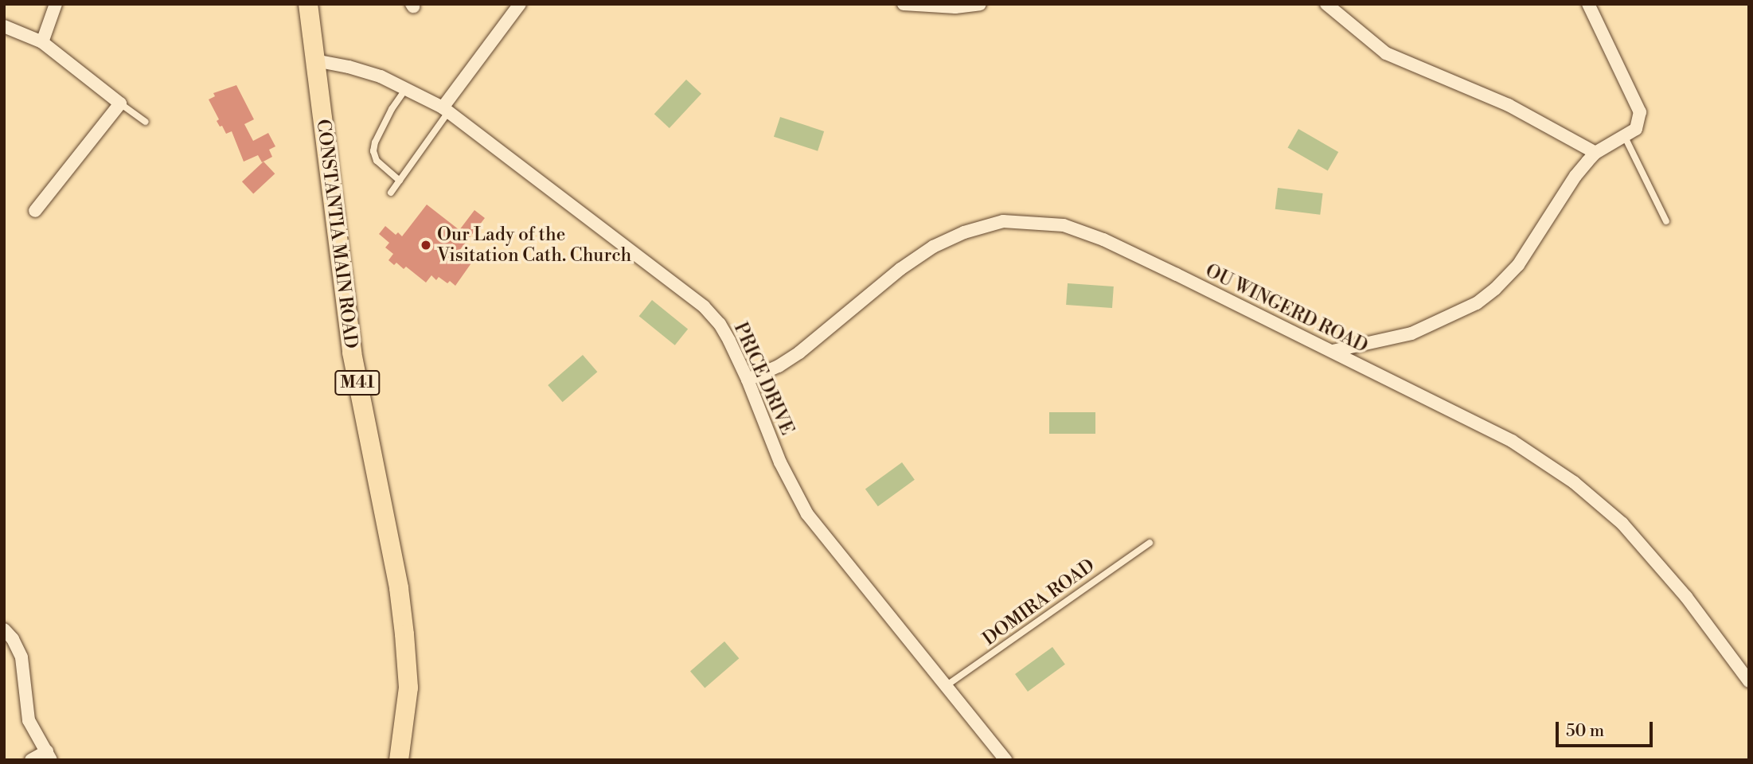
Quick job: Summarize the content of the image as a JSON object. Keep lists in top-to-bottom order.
{
  "streets": {
    "main road": ["CONSTANTIA MAIN ROAD", "M41"],
    "street": ["OU WINGERD ROAD", "PRICE DRIVE"],
    "lane": ["DOMIRA ROAD"]
  },
  "crossings": [
    ["CONSTANTIA MAIN ROAD", "PRICE DRIVE"],
    ["OU WINGERD ROAD", "PRICE DRIVE"],
    ["PRICE DRIVE", "DOMIRA ROAD"]
  ],
  "places": ["Our Lady of the Visitation Cath. Church"],
  "scale_bar": "50 m"
}
